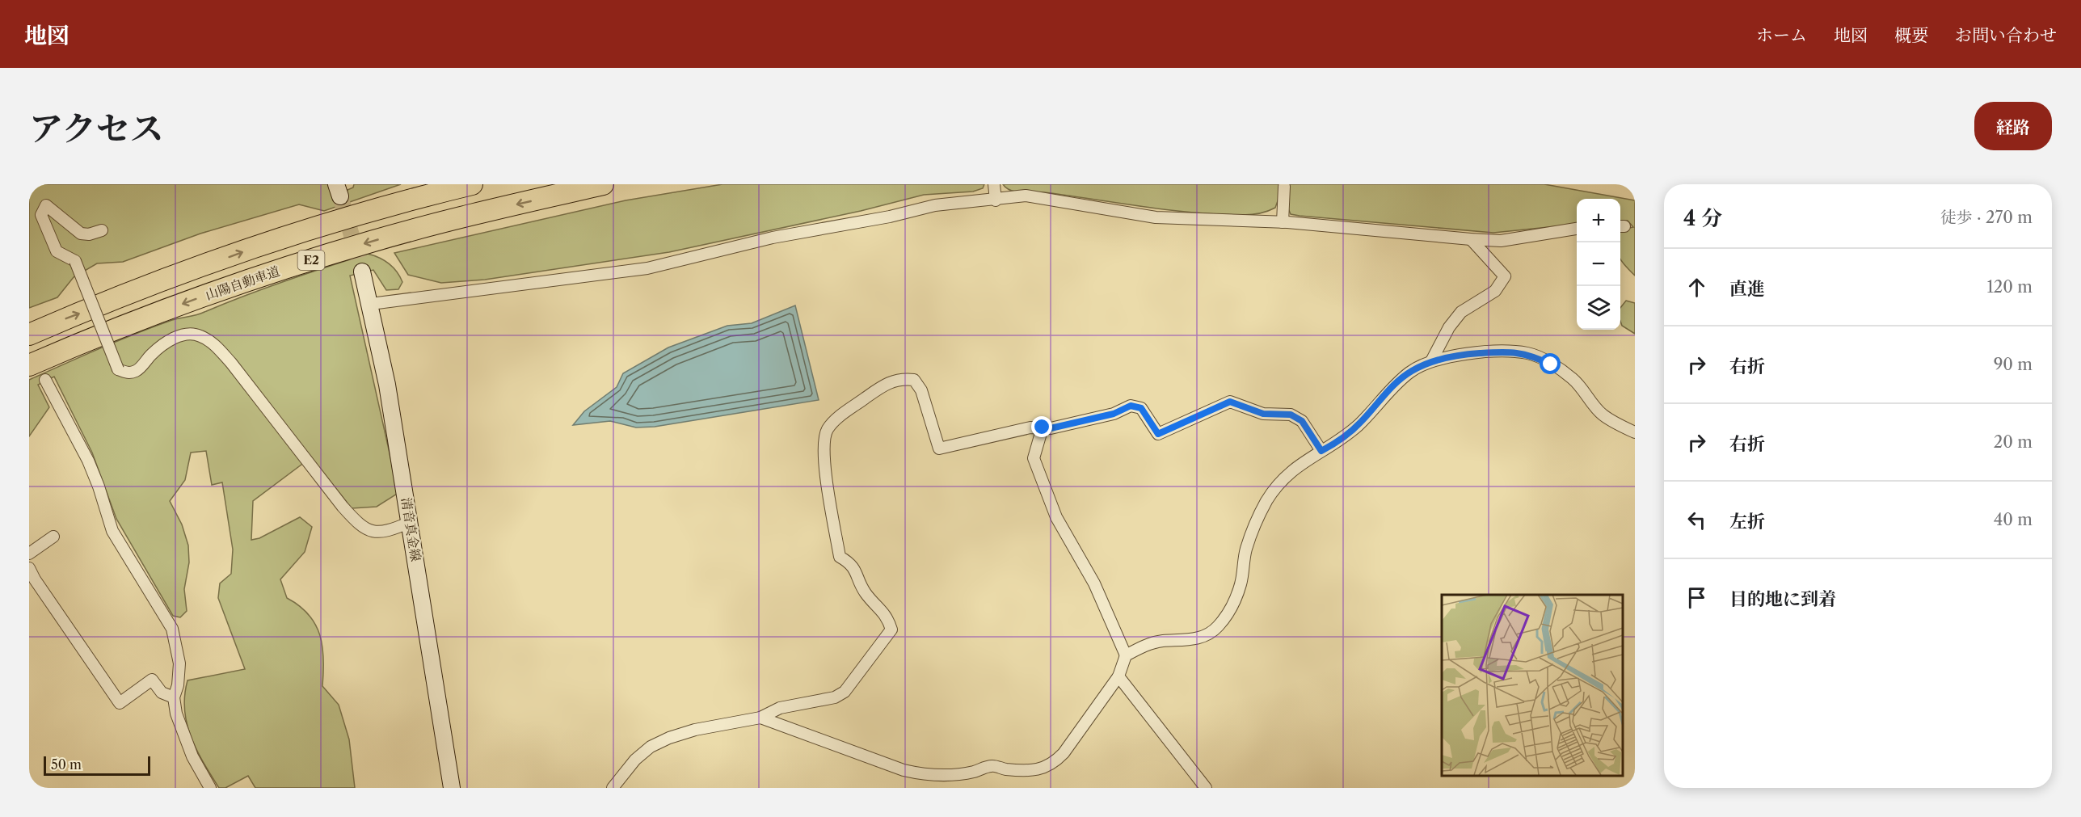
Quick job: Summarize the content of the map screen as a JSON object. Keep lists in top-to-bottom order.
{
  "streets": {
    "highway": ["E2", "山陽自動車道"],
    "main road": ["清音真金線"]
  },
  "scale_bar": "50 m",
  "page": {
    "header": "地図",
    "nav": [
      "ホーム",
      "地図",
      "概要",
      "お問い合わせ"
    ],
    "title": "アクセス",
    "buttons": "経路",
    "heading": ["4 分", "徒歩 · 270 m"],
    "map_buttons": ["+", "−"],
    "list": [
      ["直進", "120 m"],
      ["右折", "90 m"],
      ["右折", "20 m"],
      ["左折", "40 m"],
      "目的地に到着"
    ],
    "scale": "50 m"
  }
}
